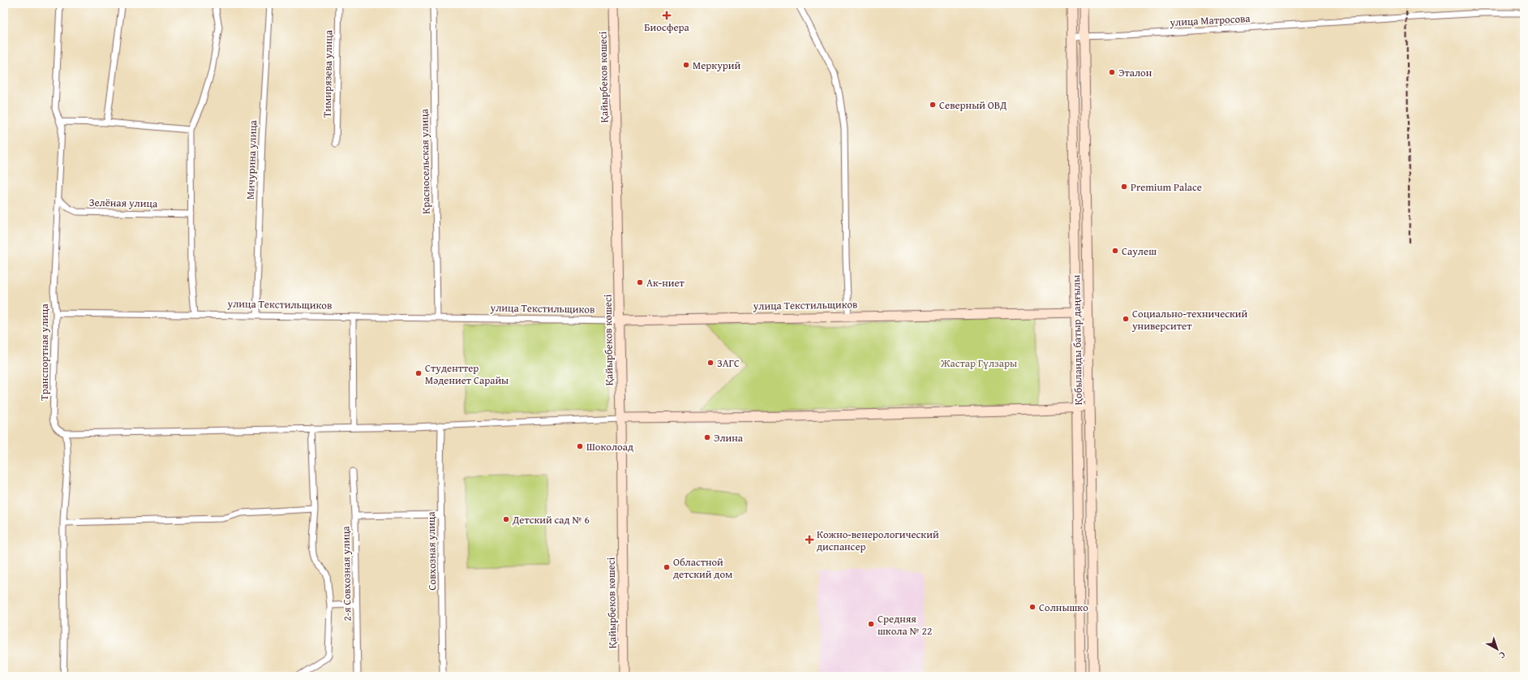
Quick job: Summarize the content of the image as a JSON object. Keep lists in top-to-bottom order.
{
  "streets": {
    "street": [
      "улица Матросова",
      "Тимирязева улица",
      "Қайырбеков көшесі",
      "Мичурина улица",
      "Красносельская улица",
      "Зелёная улица",
      "улица Текстильщиков",
      "Қобыланды батыр даңғылы",
      "Транспортная улица",
      "Совхозная улица",
      "2-я Совхозная улица"
    ]
  },
  "crossings": [
    ["улица Матросова", "Қобыланды батыр даңғылы"],
    ["Қайырбеков көшесі", "улица Текстильщиков"],
    ["Мичурина улица", "улица Текстильщиков"],
    ["Красносельская улица", "улица Текстильщиков"],
    ["Зелёная улица", "Транспортная улица"],
    ["улица Текстильщиков", "Қобыланды батыр даңғылы"],
    ["улица Текстильщиков", "Транспортная улица"]
  ],
  "parks": ["Жастар Гүлзары"],
  "places": {
    "health": ["Биосфера", "Кожно-венерологический диспансер"],
    "other": [
      "Меркурий",
      "Эталон",
      "Северный ОВД",
      "Premium Palace",
      "Саулеш",
      "Ак-ниет",
      "Социально-технический университет",
      "ЗАГС",
      "Студенттер Мәдениет Сарайы",
      "Элина",
      "Шоколоад",
      "Детский сад № 6",
      "Областной детский дом",
      "Солнышко",
      "Средняя школа № 22"
    ]
  },
  "north": "bottom right"
}
